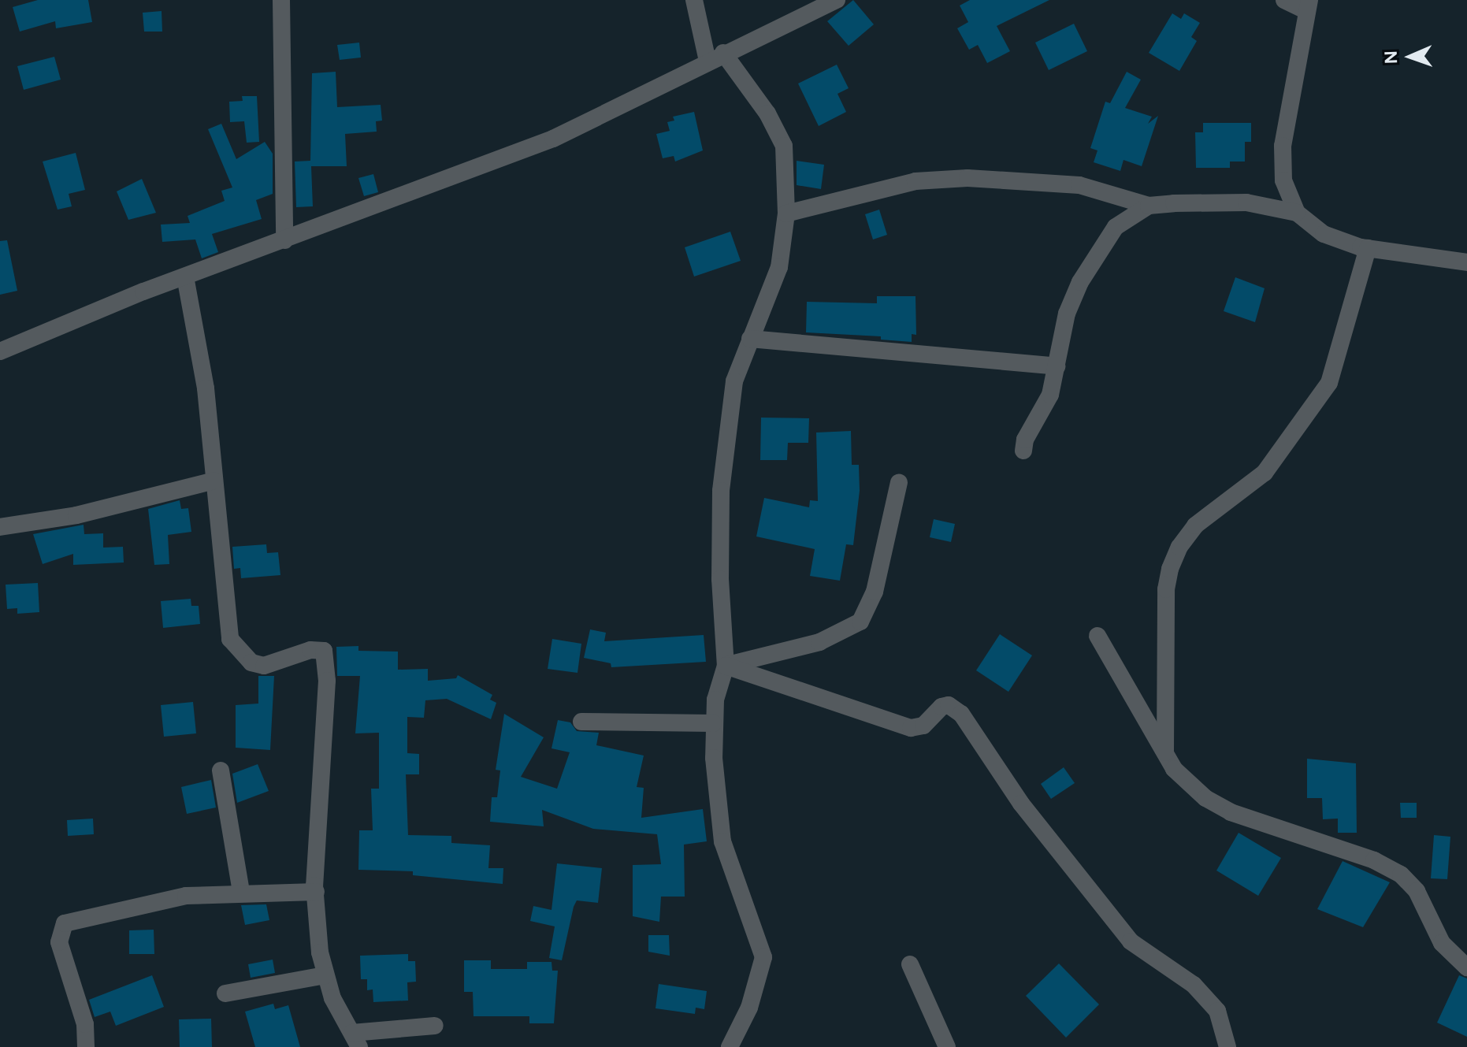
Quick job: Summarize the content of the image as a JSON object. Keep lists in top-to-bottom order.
{
  "north": "left"
}
